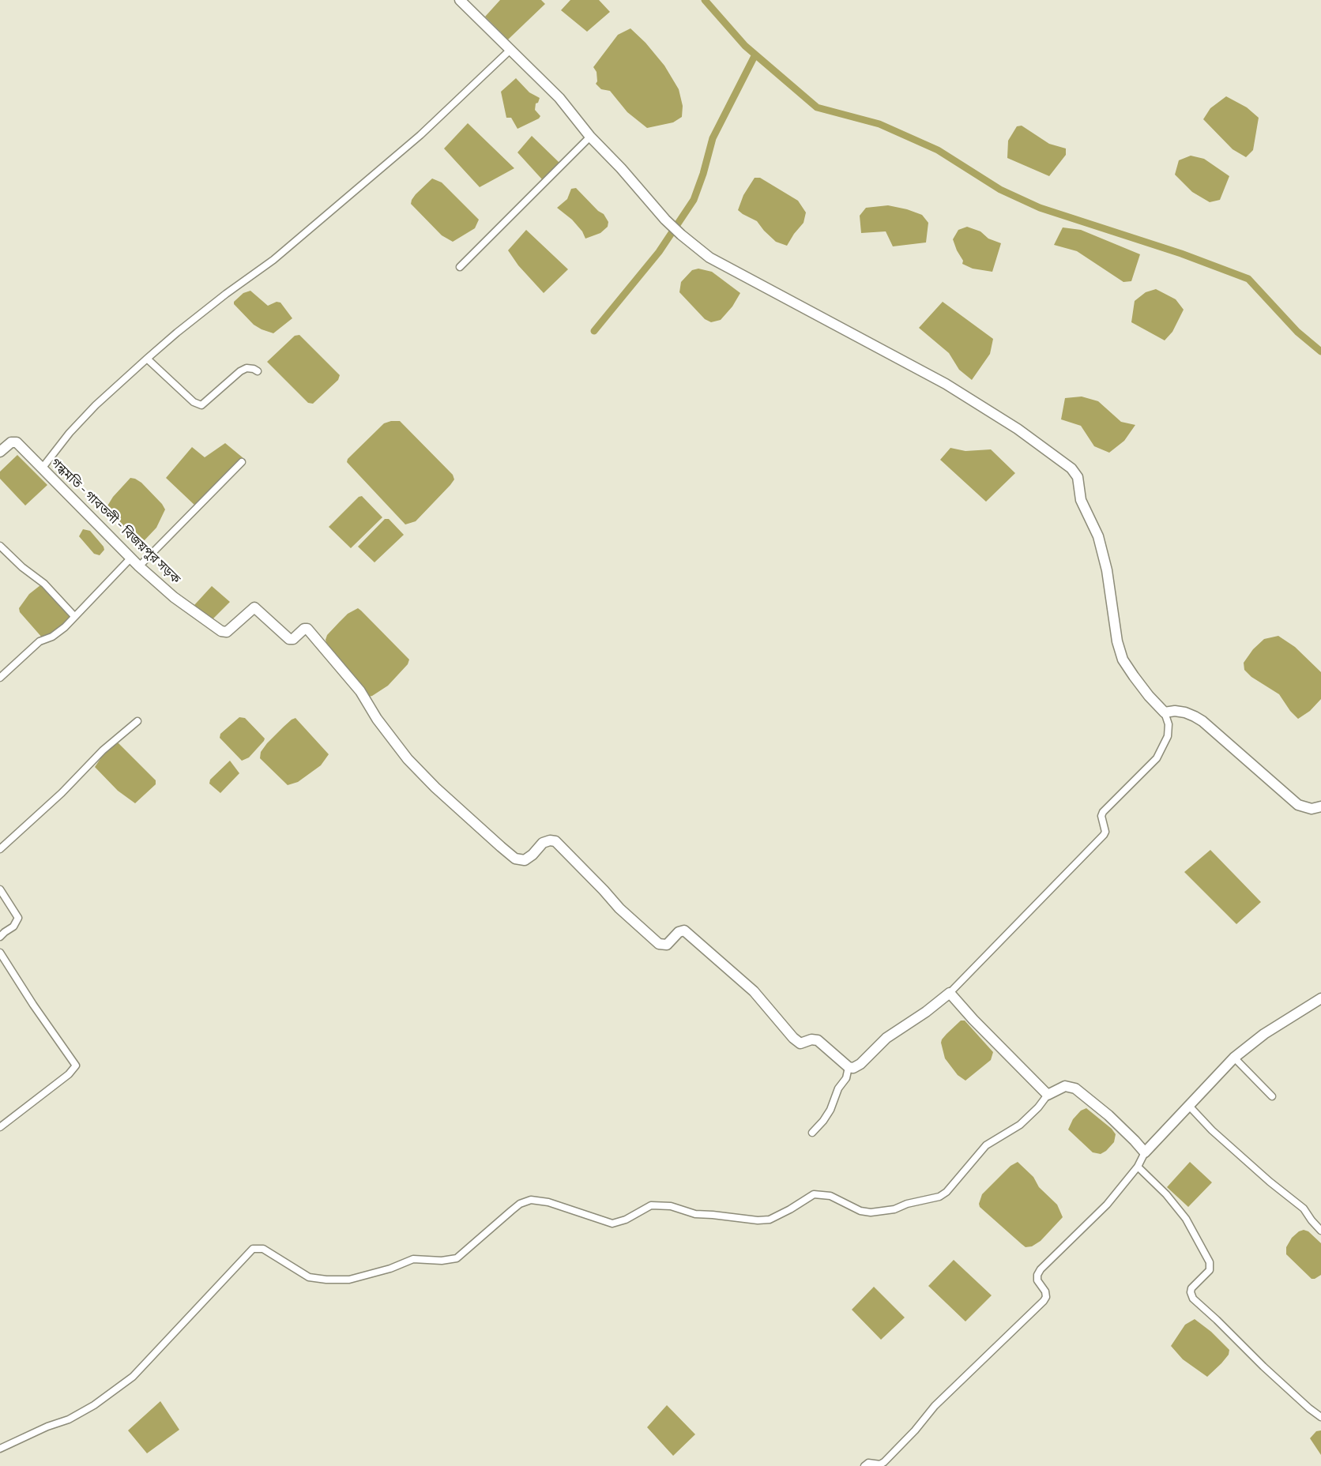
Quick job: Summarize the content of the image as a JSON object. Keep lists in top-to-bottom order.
{
  "streets": {
    "main road": ["গন্ধমতি - গাবতলী - বিজয়পুর সড়ক"]
  }
}
